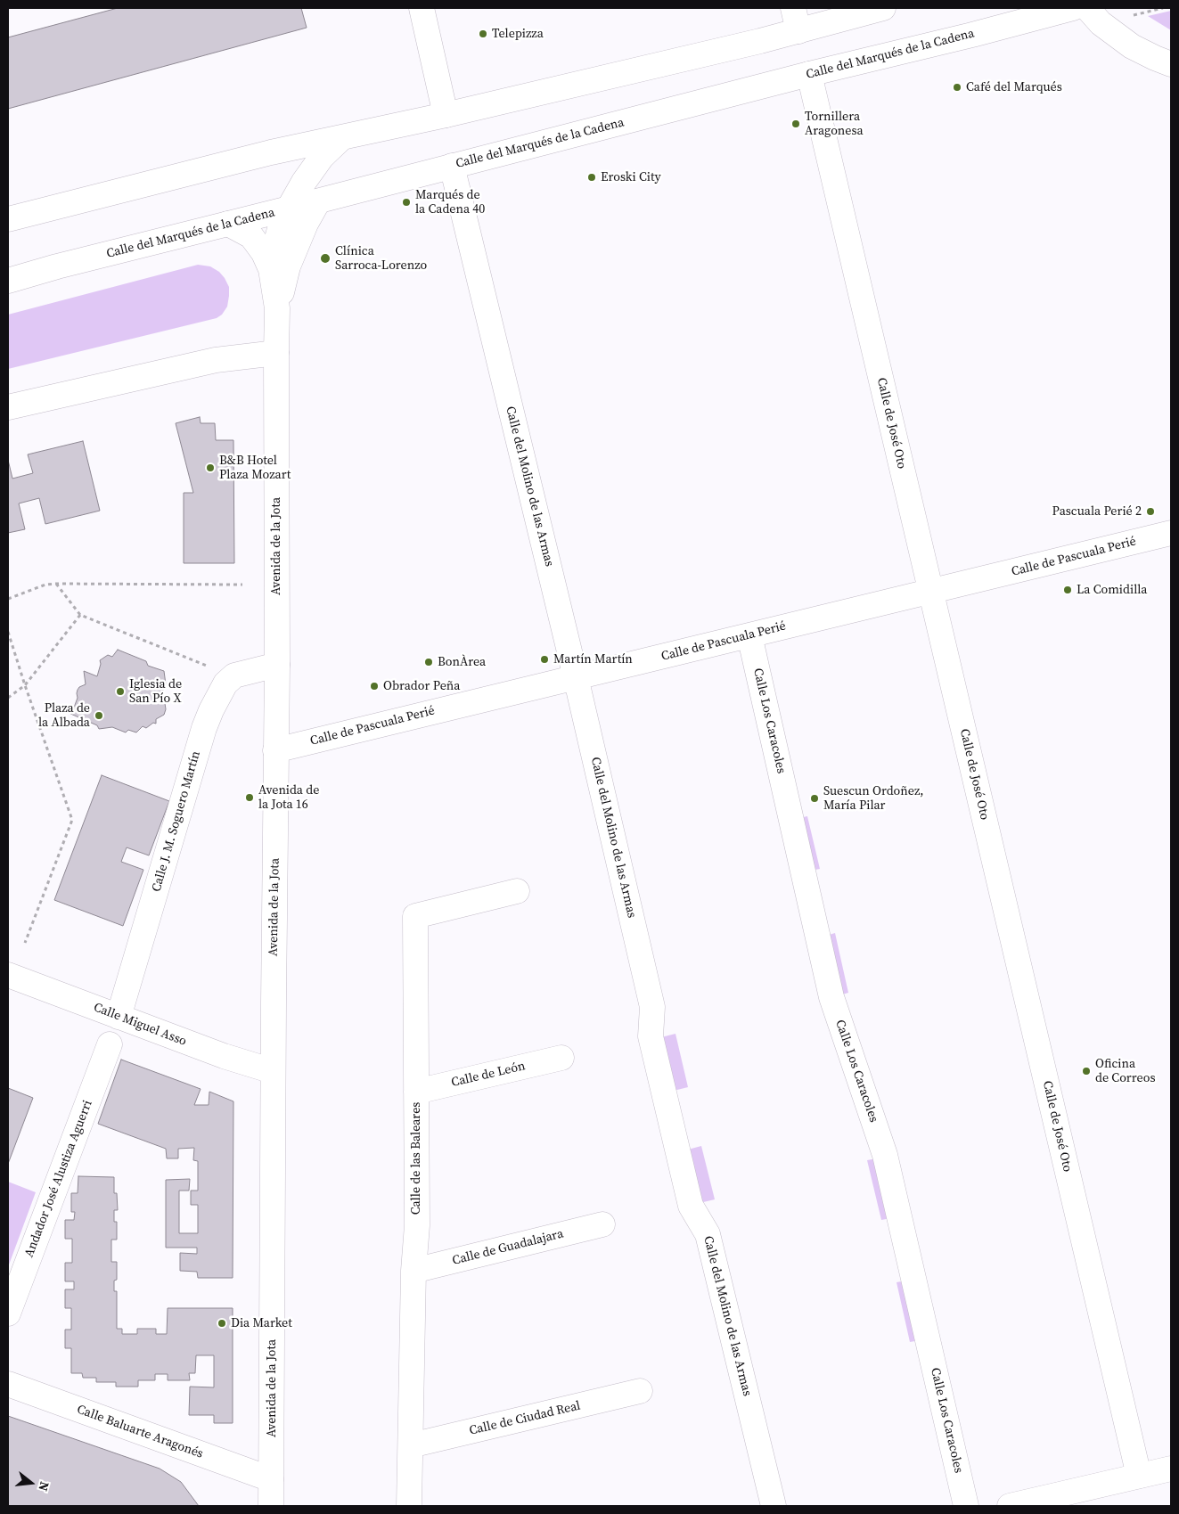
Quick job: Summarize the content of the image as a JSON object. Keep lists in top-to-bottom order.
{
  "streets": {
    "street": [
      "Calle del Marqués de la Cadena",
      "Calle de José Oto",
      "Calle del Molino de las Armas",
      "Avenida de la Jota",
      "Calle de Pascuala Perié",
      "Calle Los Caracoles",
      "Calle J. M. Soguero Martín",
      "Calle Miguel Asso",
      "Calle de León",
      "Calle de las Baleares",
      "Andador José Alustiza Aguerri",
      "Calle de Guadalajara",
      "Calle de Ciudad Real",
      "Calle Baluarte Aragonés"
    ]
  },
  "crossings": [
    ["Calle del Marqués de la Cadena", "Calle de José Oto"],
    ["Calle del Marqués de la Cadena", "Calle del Molino de las Armas"],
    ["Calle del Marqués de la Cadena", "Avenida de la Jota"],
    ["Calle de José Oto", "Calle de Pascuala Perié"],
    ["Calle del Molino de las Armas", "Calle de Pascuala Perié"],
    ["Avenida de la Jota", "Calle de Pascuala Perié"],
    ["Avenida de la Jota", "Calle J. M. Soguero Martín"],
    ["Avenida de la Jota", "Calle Miguel Asso"],
    ["Avenida de la Jota", "Calle Baluarte Aragonés"],
    ["Calle de Pascuala Perié", "Calle Los Caracoles"],
    ["Calle J. M. Soguero Martín", "Calle Miguel Asso"],
    ["Calle de León", "Calle de las Baleares"],
    ["Calle de las Baleares", "Calle de Guadalajara"],
    ["Calle de las Baleares", "Calle de Ciudad Real"]
  ],
  "places": [
    "Telepizza",
    "Café del Marqués",
    "Tornillera Aragonesa",
    "Eroski City",
    "Marqués de la Cadena 40",
    "Clínica Sarroca-Lorenzo",
    "B&B Hotel Plaza Mozart",
    "Pascuala Perié 2",
    "La Comidilla",
    "Martín Martín",
    "BonÀrea",
    "Obrador Peña",
    "Iglesia de San Pío X",
    "Plaza de la Albada",
    "Avenida de la Jota 16",
    "Suescun Ordoñez, María Pilar",
    "Oficina de Correos",
    "Dia Market"
  ],
  "north": "right"
}
